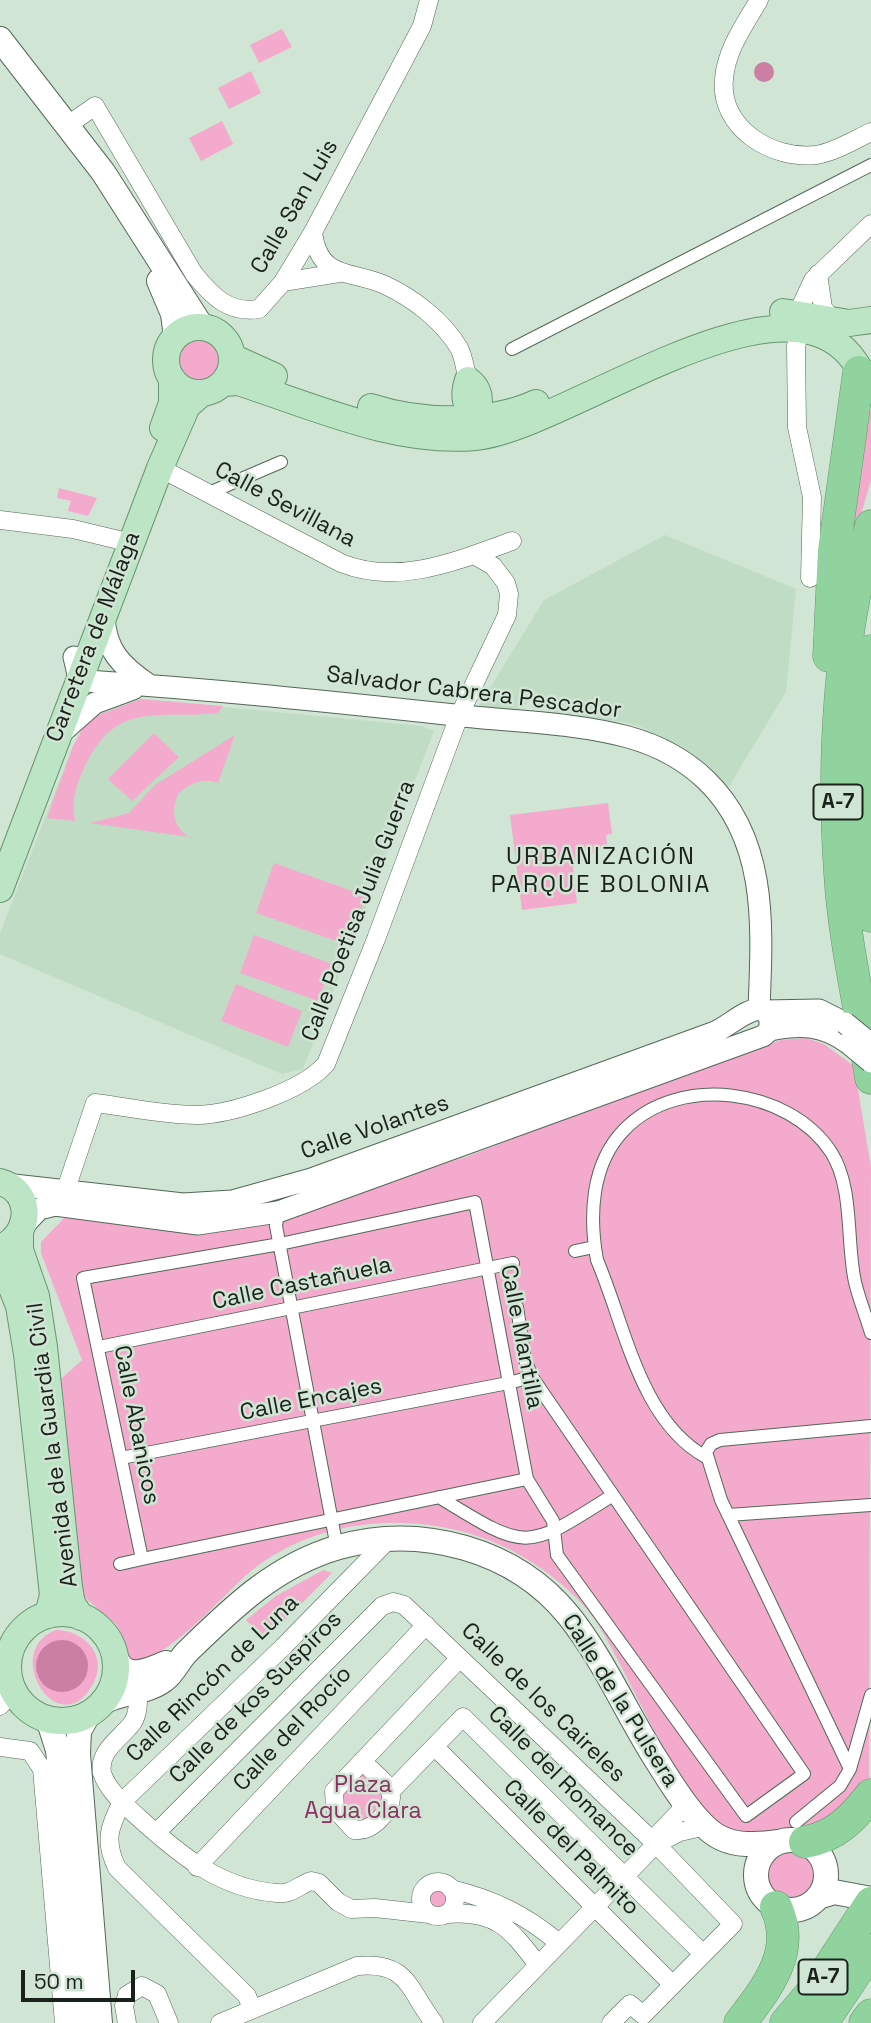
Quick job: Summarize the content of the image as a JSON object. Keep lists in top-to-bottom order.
{
  "streets": {
    "highway": ["A-7"],
    "main road": ["Carretera de Málaga", "Avenida de la Guardia Civil", "Calle de la Pulsera"],
    "street": [
      "Calle San Luis",
      "Calle Sevillana",
      "Salvador Cabrera Pescador",
      "Calle Poetisa Julia Guerra",
      "Calle Volantes",
      "Calle Castañuela",
      "Calle Mantilla",
      "Calle Encajes",
      "Calle Abanicos",
      "Calle Rincón de Luna",
      "Calle de kos Suspiros",
      "Calle de los Caireles",
      "Calle del Rocío",
      "Calle del Romance",
      "Calle del Palmito"
    ]
  },
  "crossings": [
    ["Calle Sevillana", "Carretera de Málaga"],
    ["Calle Sevillana", "Calle Poetisa Julia Guerra"],
    ["Carretera de Málaga", "Salvador Cabrera Pescador"],
    ["Salvador Cabrera Pescador", "Calle Poetisa Julia Guerra"],
    ["Salvador Cabrera Pescador", "Calle Volantes"],
    ["Calle Poetisa Julia Guerra", "Calle Volantes"],
    ["Calle Volantes", "Avenida de la Guardia Civil"],
    ["Calle Castañuela", "Calle Mantilla"],
    ["Calle Castañuela", "Calle Abanicos"],
    ["Calle Mantilla", "Calle Encajes"],
    ["Calle Mantilla", "Calle Abanicos"],
    ["Calle Encajes", "Calle Abanicos"],
    ["Avenida de la Guardia Civil", "Calle de la Pulsera"],
    ["Calle Rincón de Luna", "Calle de la Pulsera"],
    ["Calle de kos Suspiros", "Calle de los Caireles"],
    ["Calle de los Caireles", "Calle del Rocío"],
    ["Calle de los Caireles", "Calle del Romance"],
    ["Calle del Romance", "Calle del Palmito"]
  ],
  "districts": ["URBANIZACIÓN PARQUE BOLONIA"],
  "parks": ["Plaza Agua Clara"],
  "scale_bar": "50 m"
}
